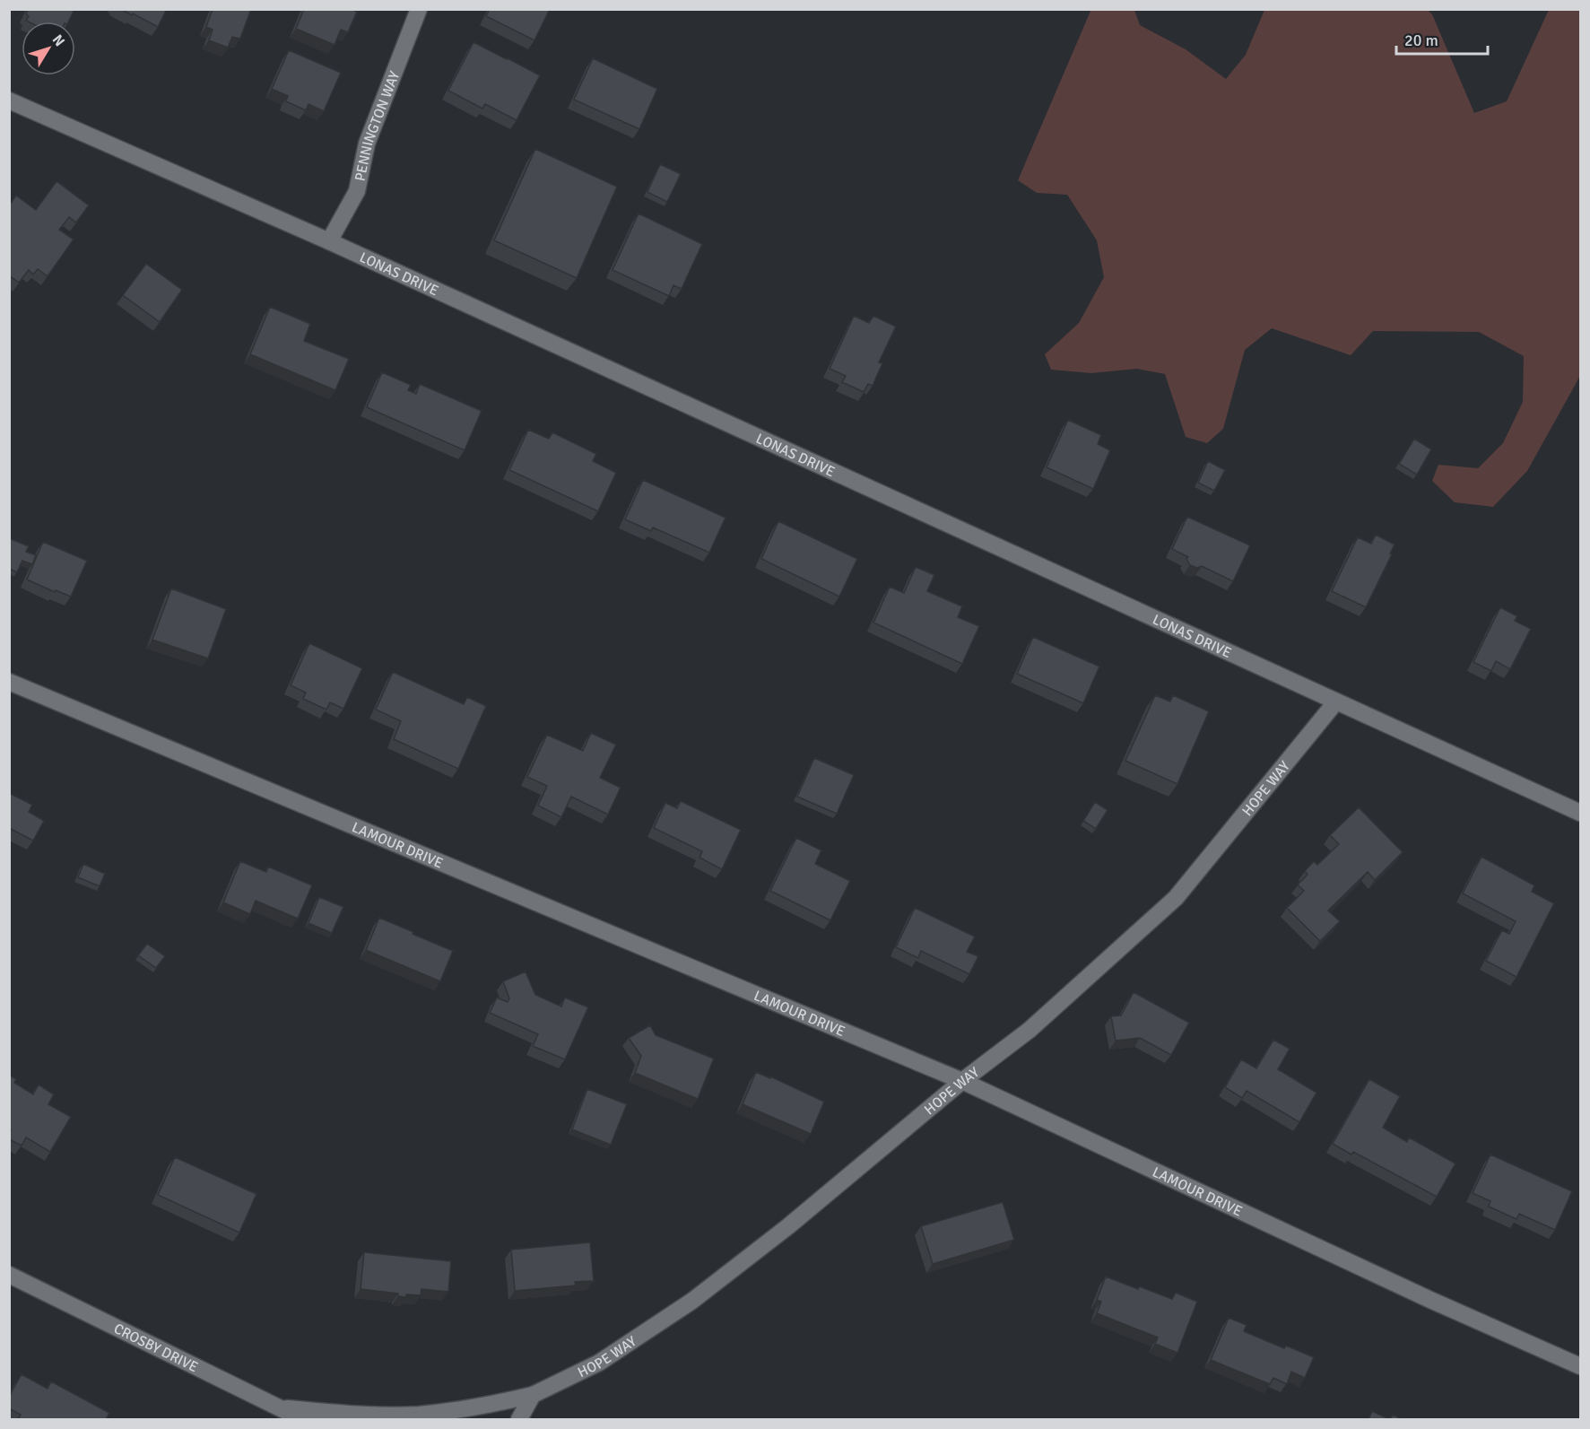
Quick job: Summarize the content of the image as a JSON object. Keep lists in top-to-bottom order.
{
  "streets": {
    "street": [
      "PENNINGTON WAY",
      "LONAS DRIVE",
      "HOPE WAY",
      "LAMOUR DRIVE",
      "CROSBY DRIVE"
    ]
  },
  "crossings": [
    ["PENNINGTON WAY", "LONAS DRIVE"],
    ["LONAS DRIVE", "HOPE WAY"],
    ["HOPE WAY", "LAMOUR DRIVE"],
    ["HOPE WAY", "CROSBY DRIVE"]
  ],
  "scale_bar": "20 m",
  "north": "top right"
}
